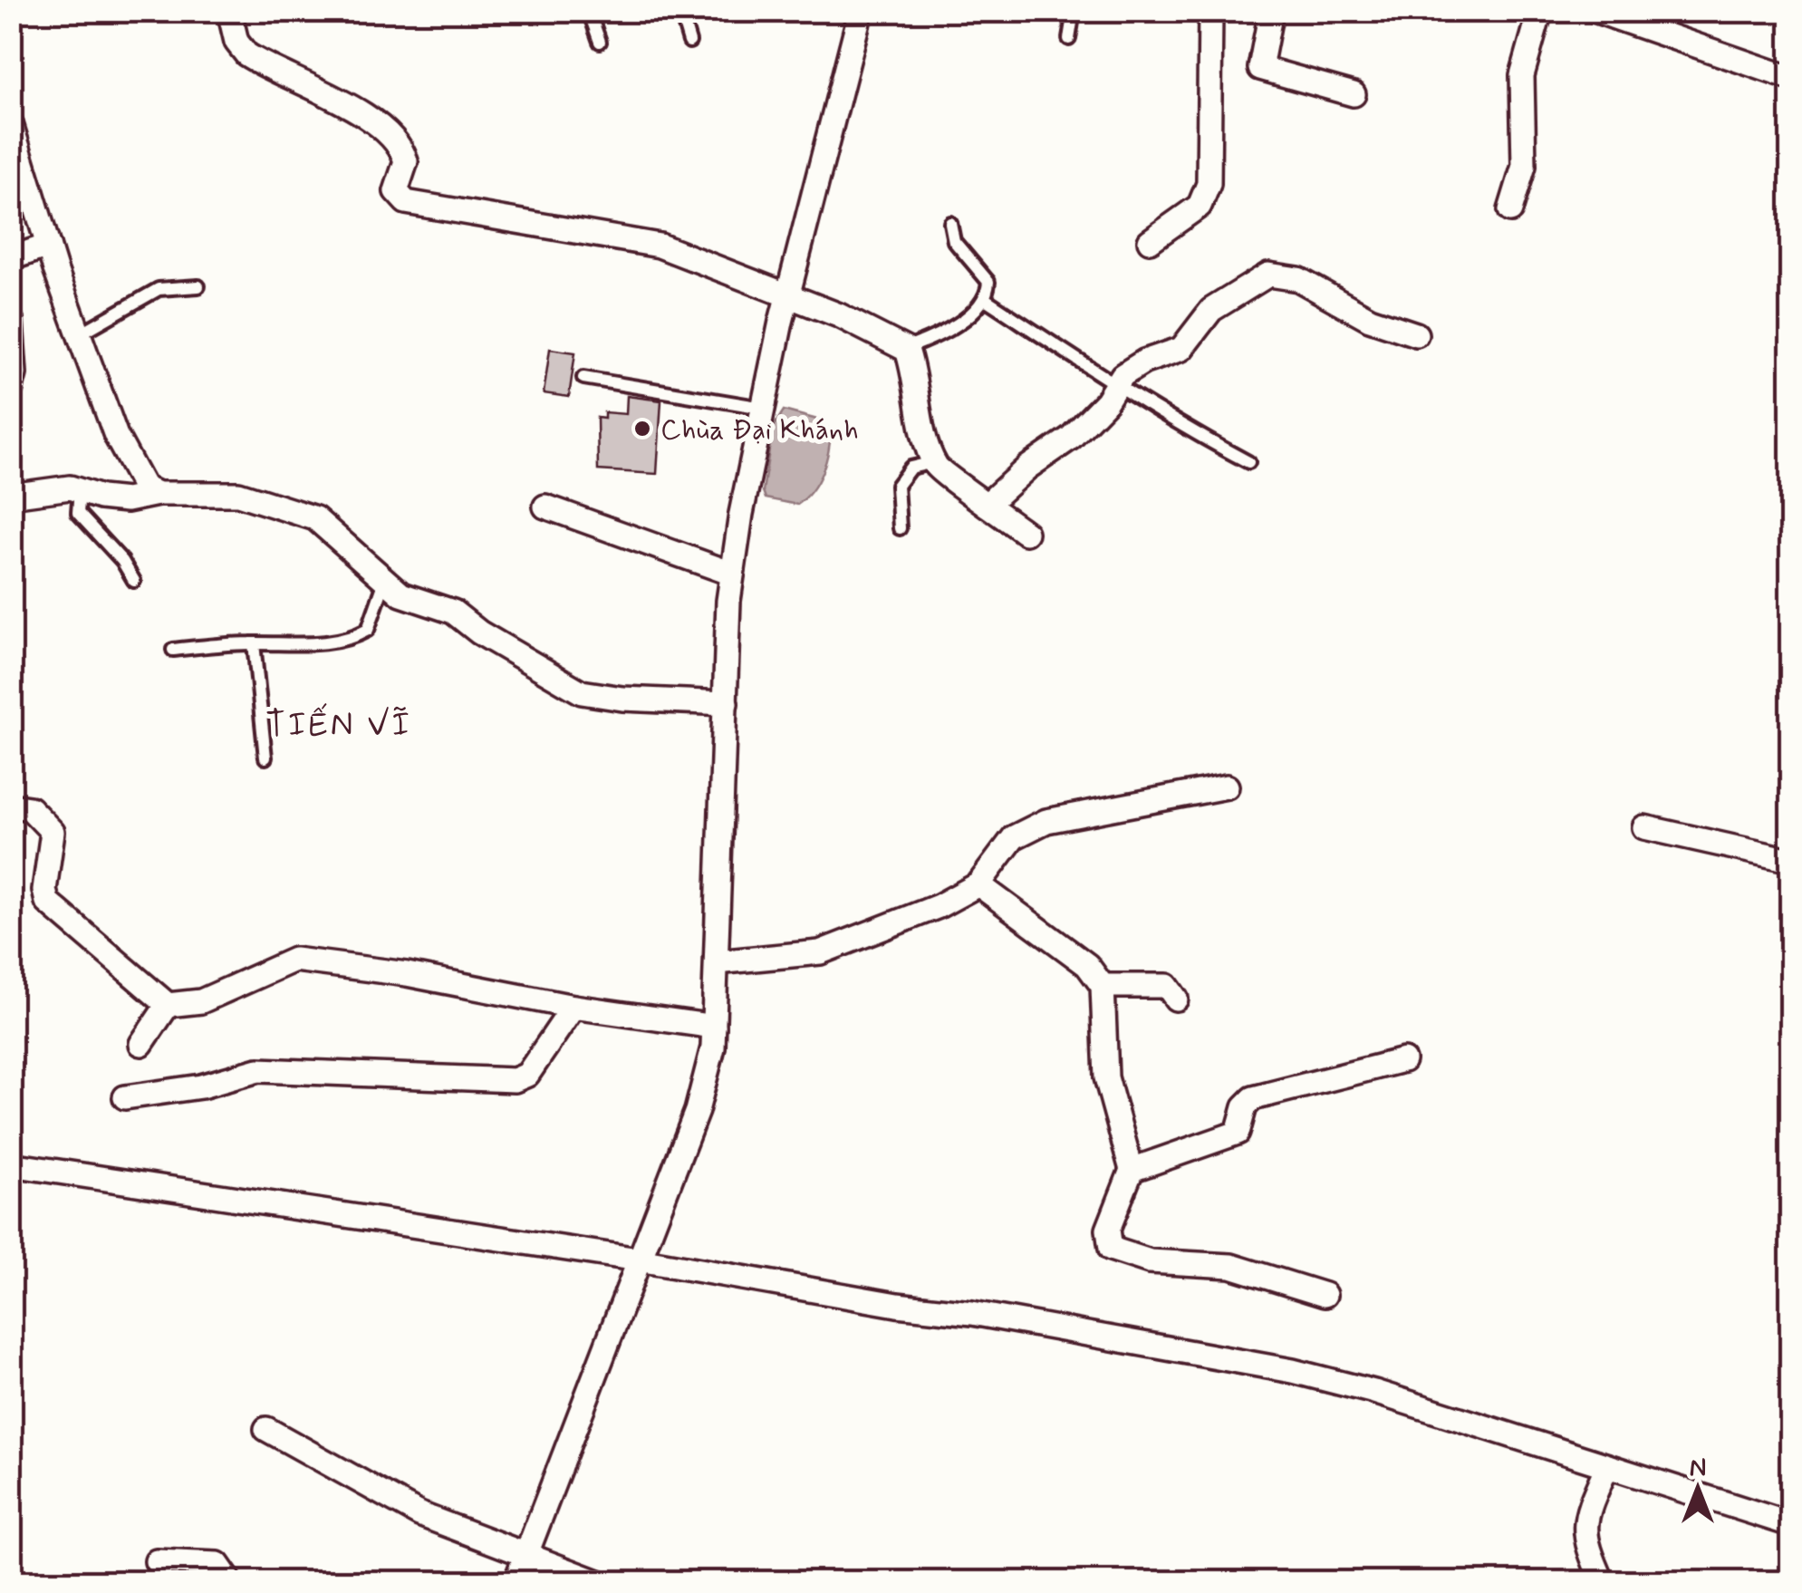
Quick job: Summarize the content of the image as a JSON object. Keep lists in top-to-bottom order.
{
  "districts": ["TIẾN VĨ"],
  "places": ["Chùa Đại Khánh"],
  "north": "top"
}
